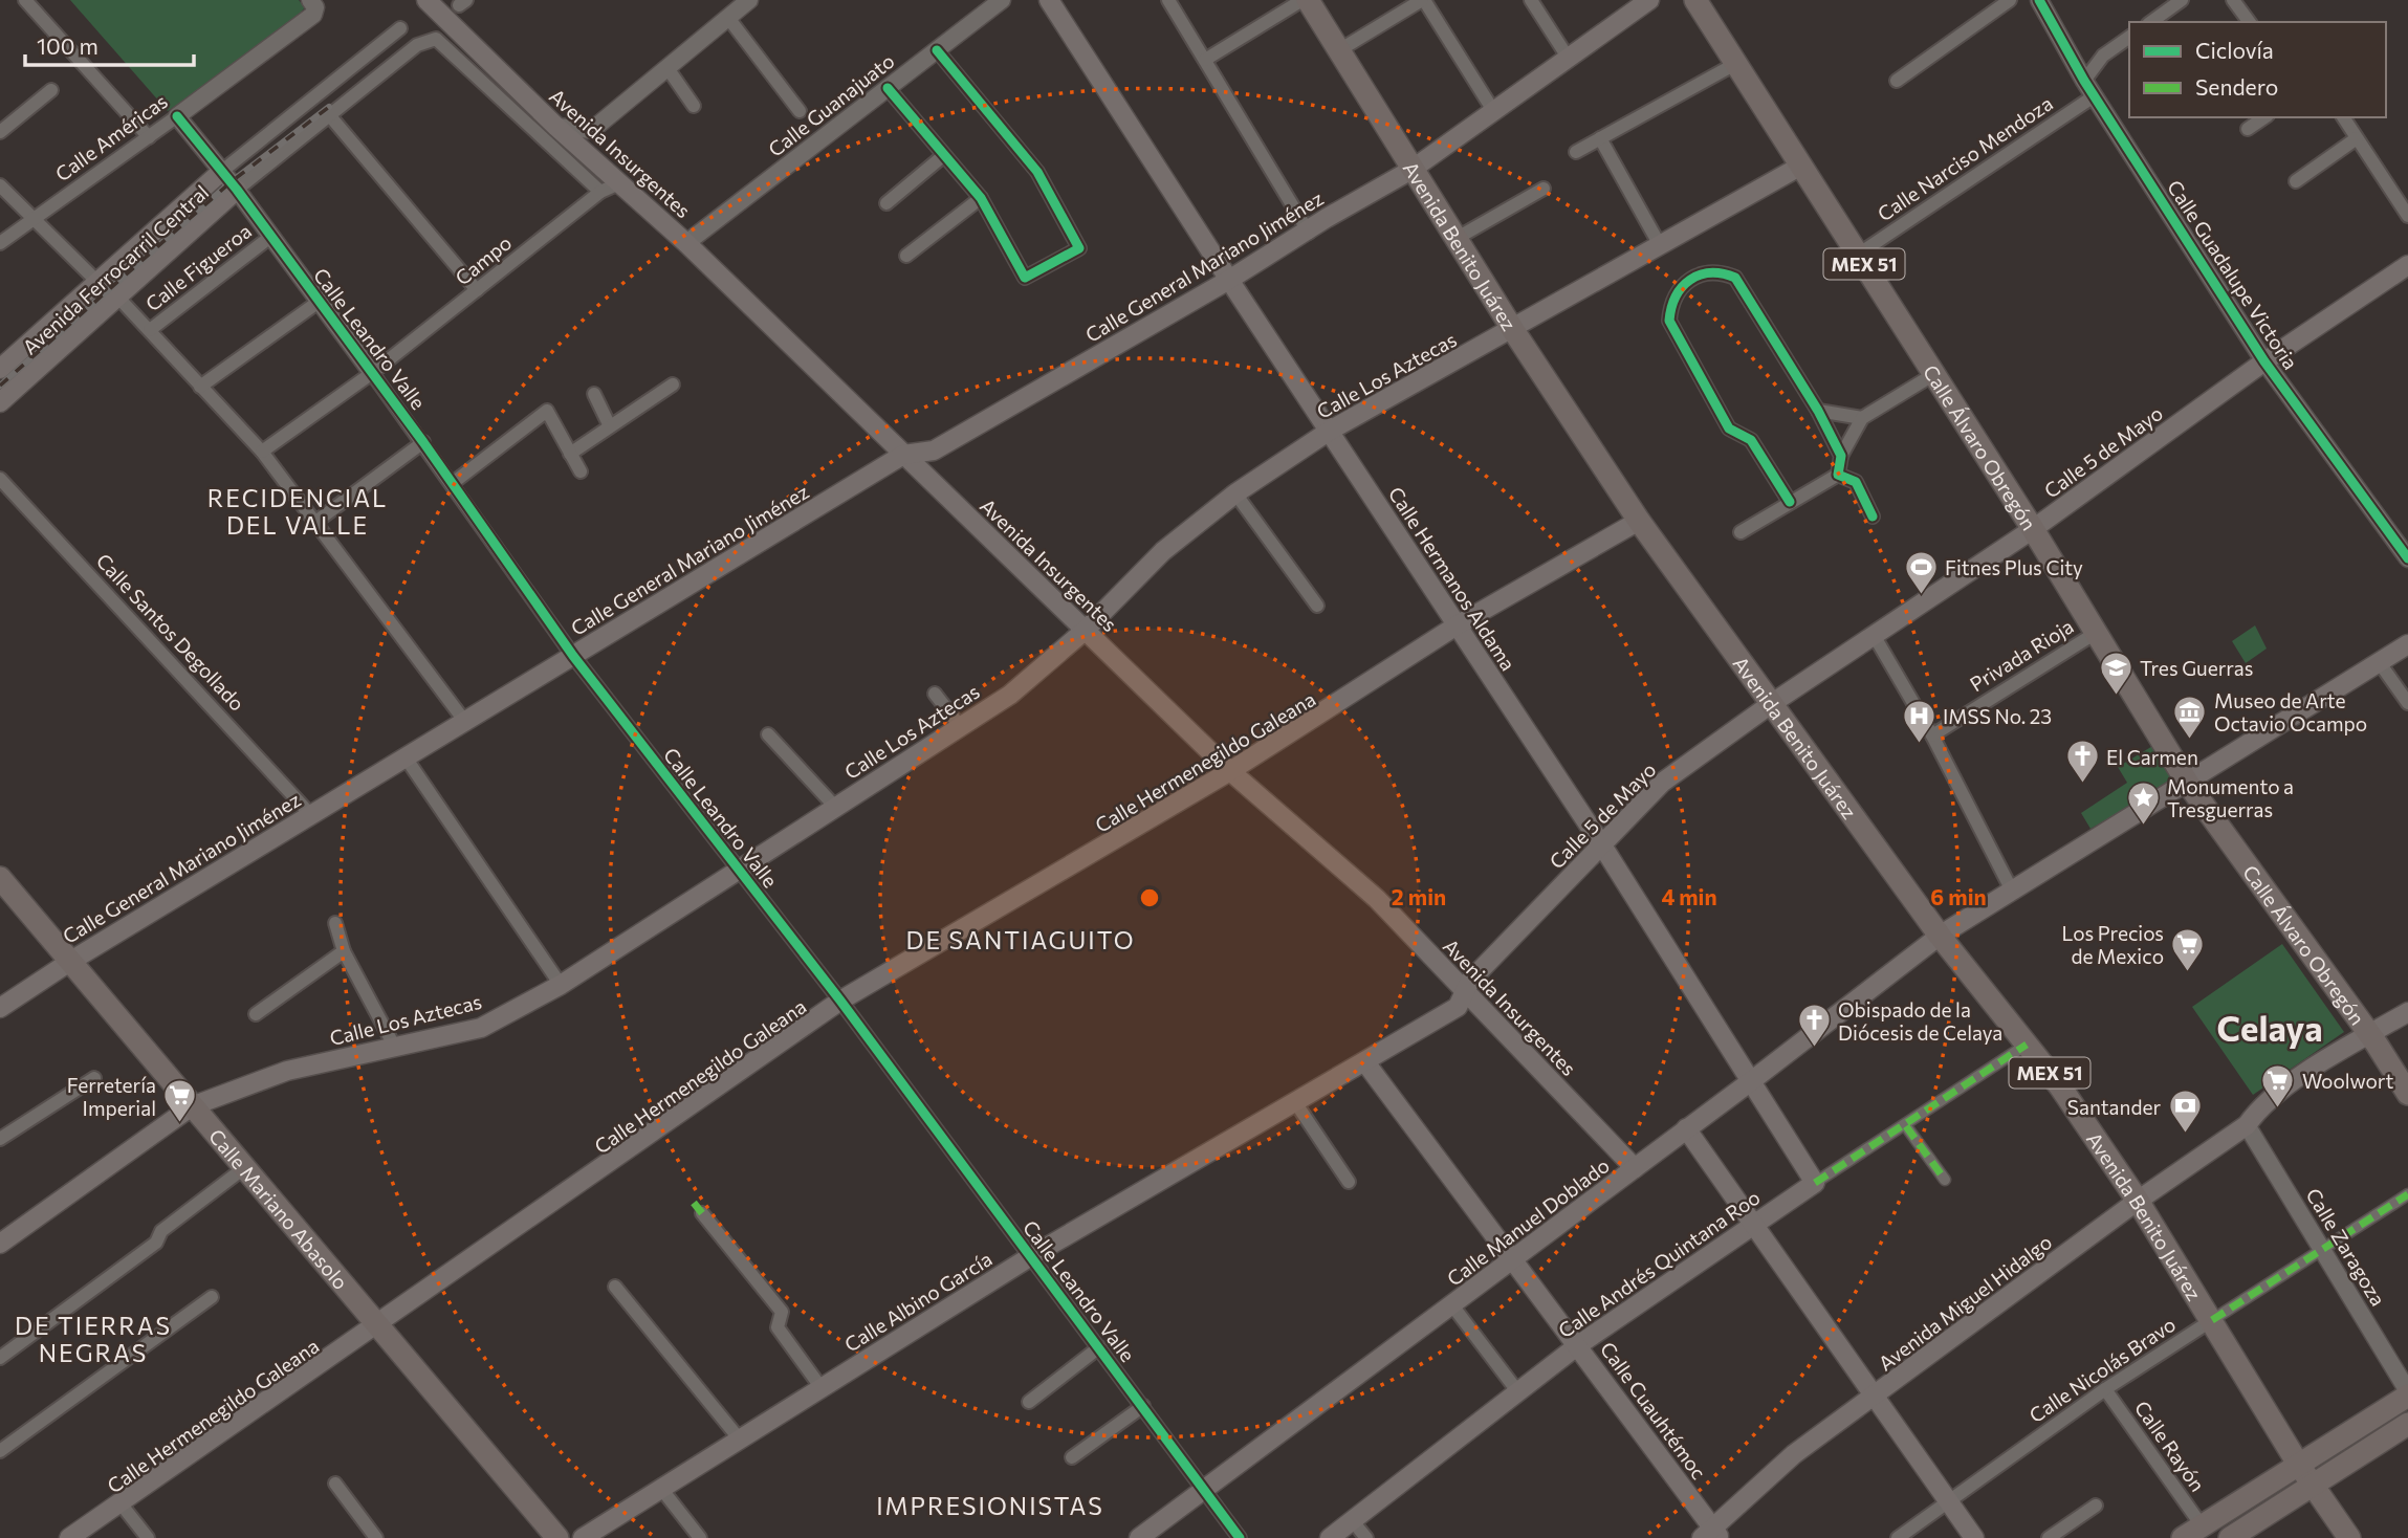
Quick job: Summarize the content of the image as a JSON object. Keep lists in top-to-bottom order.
{
  "streets": {
    "main road": [
      "Avenida Insurgentes",
      "Avenida Benito Juárez",
      "MEX 51",
      "Calle General Mariano Jiménez",
      "Avenida Ferrocarril Central",
      "Calle Los Aztecas",
      "Calle Álvaro Obregón",
      "Calle 5 de Mayo",
      "Calle Hermanos Aldama",
      "Calle Hermenegildo Galeana",
      "Calle Mariano Abasolo",
      "Calle Manuel Doblado",
      "Calle Andrés Quintana Roo",
      "Calle Albino García",
      "Avenida Miguel Hidalgo",
      "Calle Cuauhtémoc"
    ],
    "street": [
      "Calle Guanajuato",
      "Calle Américas",
      "Calle Narciso Mendoza",
      "Campo",
      "Calle Figueroa",
      "Calle Guadalupe Victoria",
      "Calle Leandro Valle",
      "Calle Santos Degollado",
      "Privada Rioja",
      "Calle Zaragoza",
      "Calle Nicolás Bravo",
      "Calle Rayón"
    ]
  },
  "crossings": [
    ["Calle Guanajuato", "Avenida Insurgentes"],
    ["Calle Américas", "Calle Leandro Valle"],
    ["Avenida Insurgentes", "Campo"],
    ["Avenida Insurgentes", "Calle General Mariano Jiménez"],
    ["Avenida Insurgentes", "Calle Los Aztecas"],
    ["Avenida Insurgentes", "Calle 5 de Mayo"],
    ["Avenida Insurgentes", "Calle Hermenegildo Galeana"],
    ["Avenida Insurgentes", "Calle Manuel Doblado"],
    ["Avenida Insurgentes", "Calle Albino García"],
    ["Calle Narciso Mendoza", "Calle Guadalupe Victoria"],
    ["Calle Narciso Mendoza", "Calle Álvaro Obregón"],
    ["Avenida Benito Juárez", "MEX 51"],
    ["Avenida Benito Juárez", "Calle General Mariano Jiménez"],
    ["Avenida Benito Juárez", "Calle Los Aztecas"],
    ["Avenida Benito Juárez", "Calle 5 de Mayo"],
    ["Avenida Benito Juárez", "Calle Hermenegildo Galeana"],
    ["Avenida Benito Juárez", "Calle Manuel Doblado"],
    ["Avenida Benito Juárez", "Calle Andrés Quintana Roo"],
    ["Avenida Benito Juárez", "Avenida Miguel Hidalgo"],
    ["Avenida Benito Juárez", "Calle Nicolás Bravo"],
    ["Campo", "Avenida Ferrocarril Central"],
    ["Campo", "Calle Leandro Valle"],
    ["MEX 51", "Calle Álvaro Obregón"],
    ["MEX 51", "Avenida Miguel Hidalgo"],
    ["Calle General Mariano Jiménez", "Calle Leandro Valle"],
    ["Calle General Mariano Jiménez", "Calle Hermanos Aldama"],
    ["Calle General Mariano Jiménez", "Calle Santos Degollado"],
    ["Calle General Mariano Jiménez", "Calle Mariano Abasolo"],
    ["Calle Figueroa", "Calle Leandro Valle"],
    ["Avenida Ferrocarril Central", "Calle Leandro Valle"],
    ["Calle Guadalupe Victoria", "Calle 5 de Mayo"],
    ["Calle Leandro Valle", "Calle Los Aztecas"],
    ["Calle Leandro Valle", "Calle Hermenegildo Galeana"],
    ["Calle Leandro Valle", "Calle Manuel Doblado"],
    ["Calle Leandro Valle", "Calle Albino García"],
    ["Calle Los Aztecas", "Calle Álvaro Obregón"],
    ["Calle Los Aztecas", "Calle Hermanos Aldama"],
    ["Calle Los Aztecas", "Calle Mariano Abasolo"],
    ["Calle Álvaro Obregón", "Calle 5 de Mayo"],
    ["Calle Álvaro Obregón", "Privada Rioja"],
    ["Calle Álvaro Obregón", "Calle Manuel Doblado"],
    ["Calle Álvaro Obregón", "Avenida Miguel Hidalgo"],
    ["Calle 5 de Mayo", "Calle Hermanos Aldama"],
    ["Calle 5 de Mayo", "Calle Albino García"],
    ["Calle Hermanos Aldama", "Calle Hermenegildo Galeana"],
    ["Calle Hermanos Aldama", "Calle Manuel Doblado"],
    ["Calle Hermanos Aldama", "Calle Andrés Quintana Roo"],
    ["Calle Hermenegildo Galeana", "Calle Mariano Abasolo"],
    ["Calle Manuel Doblado", "Calle Cuauhtémoc"],
    ["Calle Zaragoza", "Avenida Miguel Hidalgo"],
    ["Calle Zaragoza", "Calle Nicolás Bravo"],
    ["Calle Andrés Quintana Roo", "Calle Cuauhtémoc"],
    ["Calle Albino García", "Calle Cuauhtémoc"],
    ["Avenida Miguel Hidalgo", "Calle Cuauhtémoc"],
    ["Calle Nicolás Bravo", "Calle Rayón"]
  ],
  "districts": [
    "RECIDENCIAL DEL VALLE",
    "DE SANTIAGUITO",
    "Celaya",
    "DE TIERRAS NEGRAS",
    "IMPRESIONISTAS"
  ],
  "places": {
    "sports": ["Fitnes Plus City"],
    "school or university": ["Tres Guerras"],
    "museum": ["Museo de Arte Octavio Ocampo"],
    "hospital": ["IMSS No. 23"],
    "church": ["El Carmen", "Obispado de la Diócesis de Celaya"],
    "place": ["Monumento a Tresguerras"],
    "supermarket": ["Los Precios de Mexico", "Woolwort", "Ferretería Imperial"],
    "bank": ["Santander"]
  },
  "legend": ["Ciclovía", "Sendero"],
  "scale_bar": "100 m",
  "rings": ["2 min", "4 min", "6 min"]
}
